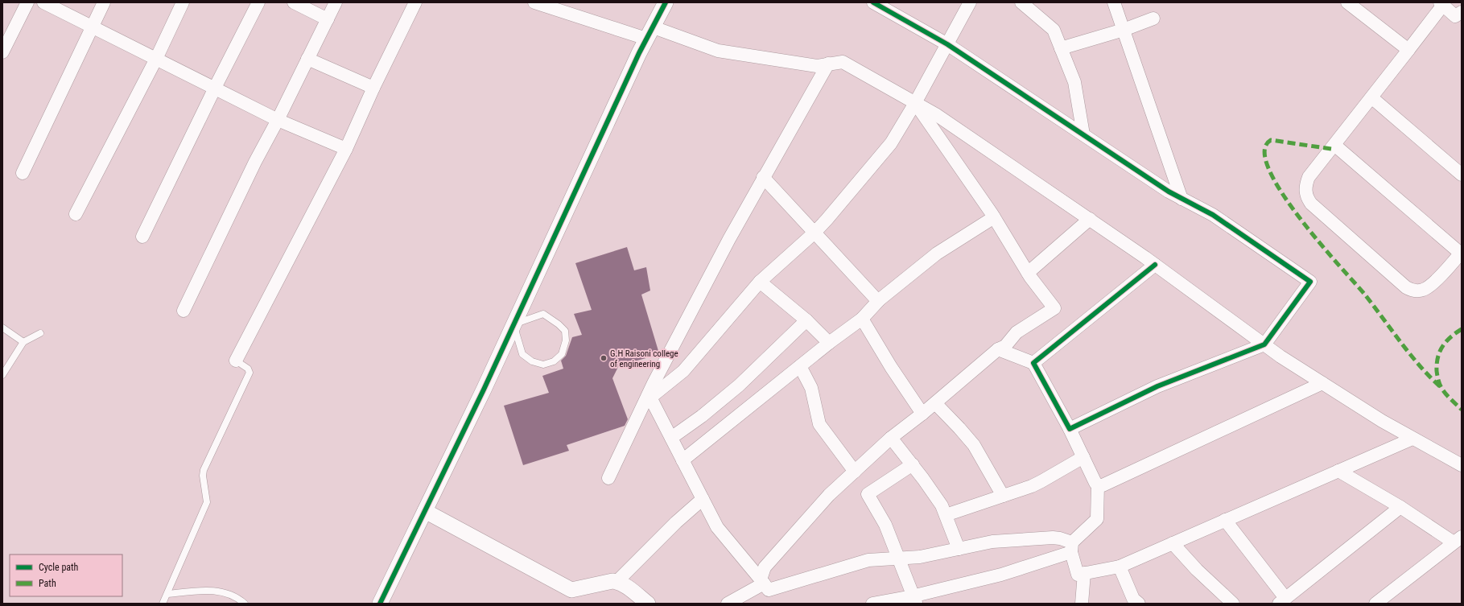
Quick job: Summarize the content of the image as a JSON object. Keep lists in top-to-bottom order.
{
  "places": ["G.H Raisoni college of engineering"],
  "legend": ["Cycle path", "Path"]
}
